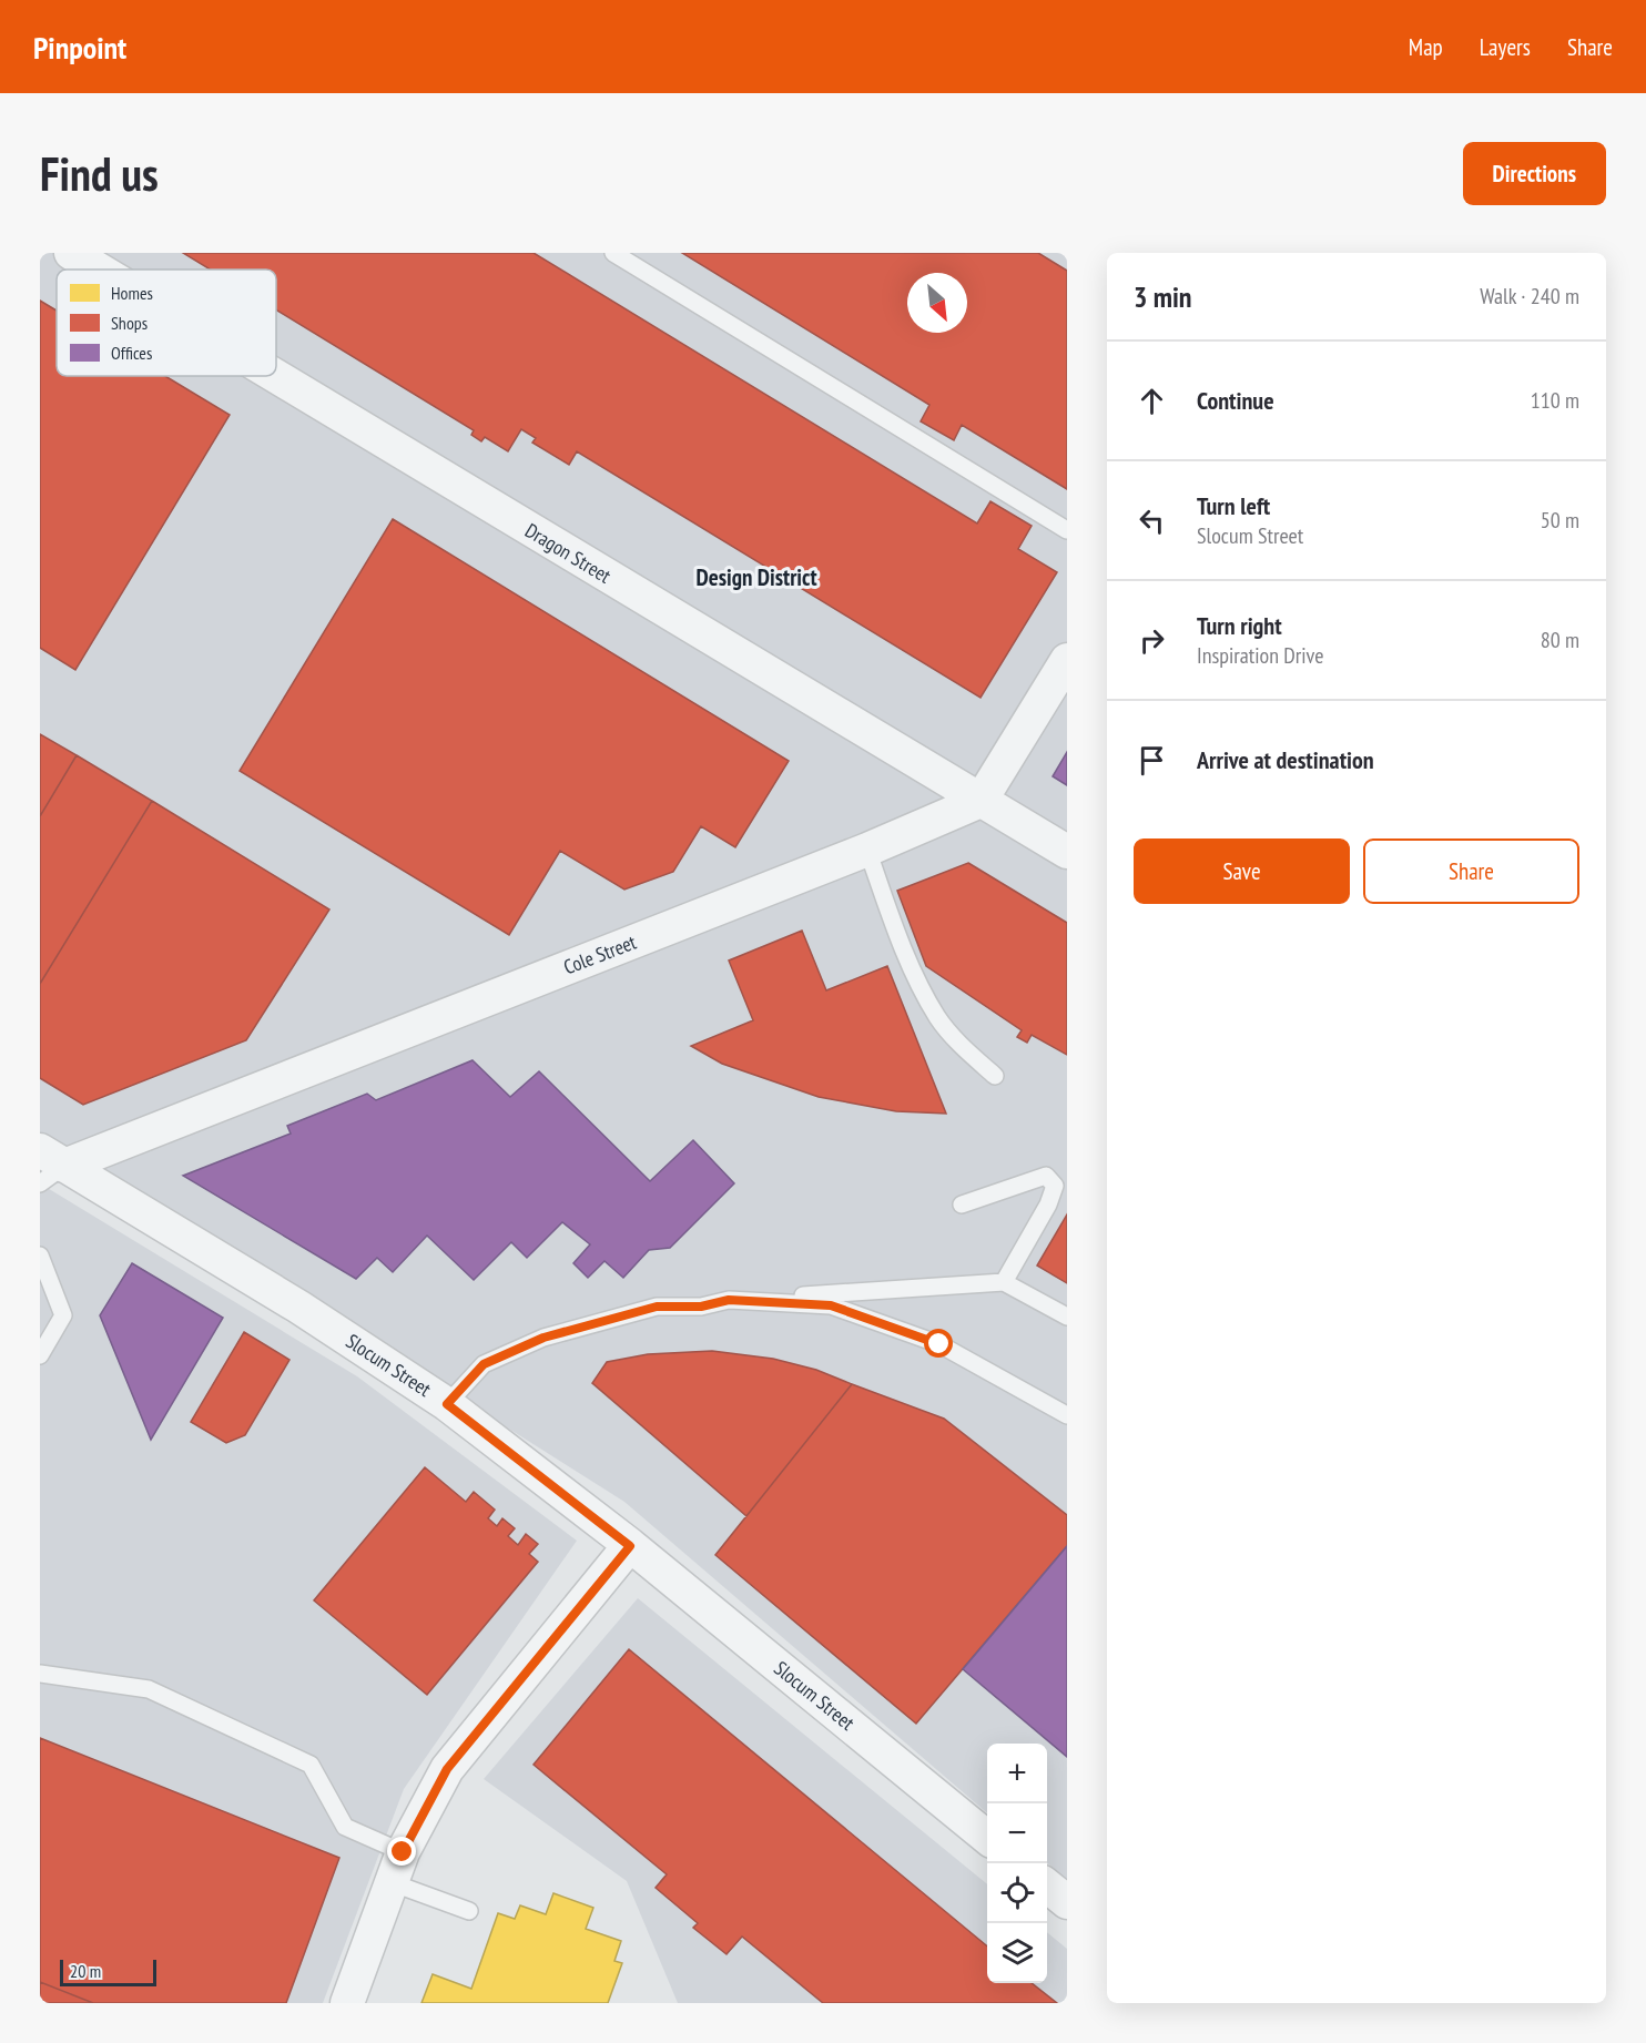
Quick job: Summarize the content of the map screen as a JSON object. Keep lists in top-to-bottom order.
{
  "streets": {
    "street": ["Dragon Street", "Cole Street", "Slocum Street"]
  },
  "crossings": [
    ["Dragon Street", "Cole Street"],
    ["Cole Street", "Slocum Street"]
  ],
  "districts": ["Design District"],
  "legend": ["Homes", "Shops", "Offices"],
  "scale_bar": "20 m",
  "north": "bottom right",
  "page": {
    "header": "Pinpoint",
    "nav": ["Map", "Layers", "Share"],
    "buttons": [
      "Directions",
      ["Save", "Share"]
    ],
    "title": "Find us",
    "heading": ["3 min", "Walk · 240 m"],
    "list": [
      ["Continue", "110 m"],
      ["Turn left", "Slocum Street", "50 m"],
      ["Turn right", "Inspiration Drive", "80 m"],
      "Arrive at destination"
    ],
    "map_buttons": ["+", "−"],
    "scale": "20 m"
  }
}
